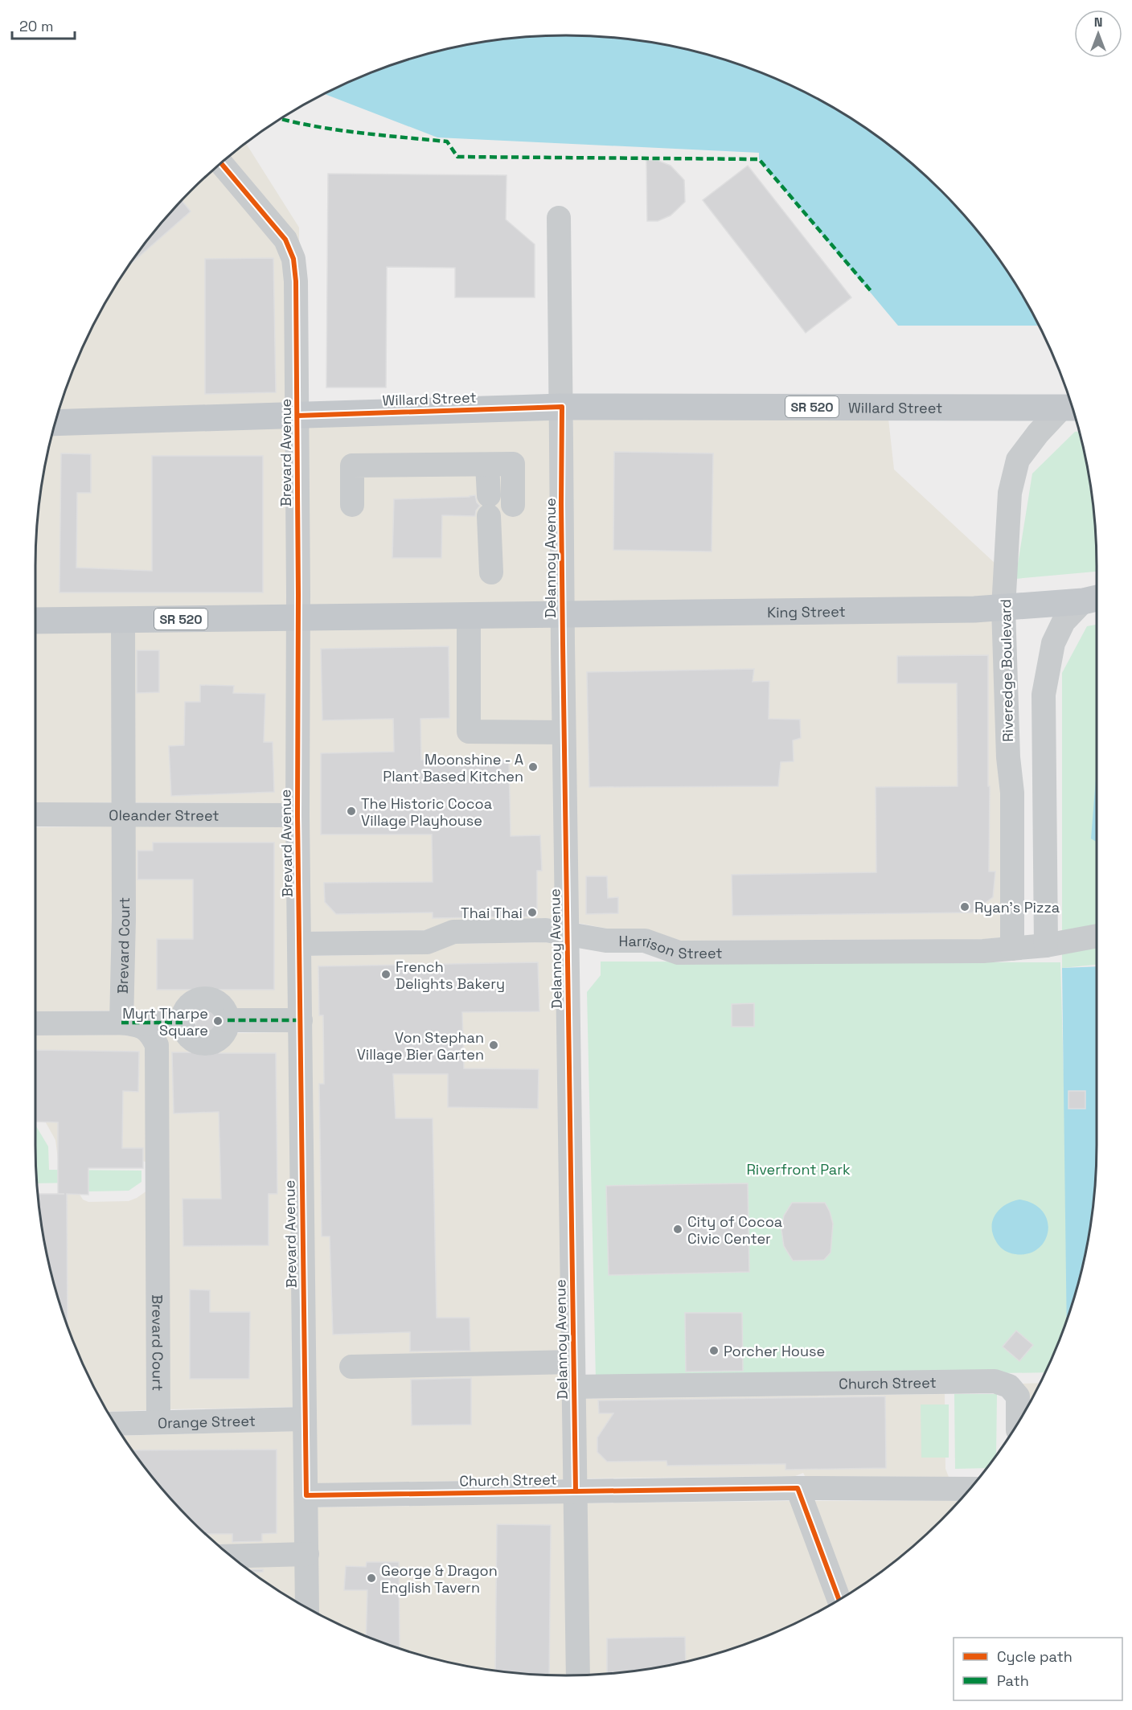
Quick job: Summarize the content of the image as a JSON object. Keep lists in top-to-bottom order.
{
  "streets": {
    "main road": ["Willard Street", "SR 520", "King Street"],
    "street": [
      "Brevard Avenue",
      "Delannoy Avenue",
      "Riveredge Boulevard",
      "Oleander Street",
      "Brevard Court",
      "Harrison Street",
      "Church Street",
      "Orange Street"
    ]
  },
  "crossings": [
    ["Willard Street", "Brevard Avenue"],
    ["Willard Street", "Delannoy Avenue"],
    ["Willard Street", "Riveredge Boulevard"],
    ["SR 520", "Brevard Avenue"],
    ["SR 520", "King Street"],
    ["SR 520", "Brevard Court"],
    ["Brevard Avenue", "Oleander Street"],
    ["Brevard Avenue", "Harrison Street"],
    ["Brevard Avenue", "Church Street"],
    ["Brevard Avenue", "Orange Street"],
    ["Delannoy Avenue", "King Street"],
    ["Delannoy Avenue", "Harrison Street"],
    ["Delannoy Avenue", "Church Street"],
    ["King Street", "Riveredge Boulevard"],
    ["Riveredge Boulevard", "Harrison Street"],
    ["Oleander Street", "Brevard Court"],
    ["Brevard Court", "Orange Street"]
  ],
  "parks": ["Riverfront Park"],
  "places": [
    "Moonshine - A Plant Based Kitchen",
    "The Historic Cocoa Village Playhouse",
    "Ryan's Pizza",
    "Thai Thai",
    "French Delights Bakery",
    "Myrt Tharpe Square",
    "Von Stephan Village Bier Garten",
    "City of Cocoa Civic Center",
    "Porcher House",
    "George & Dragon English Tavern"
  ],
  "legend": ["Cycle path", "Path"],
  "scale_bar": "20 m",
  "north": "top"
}
